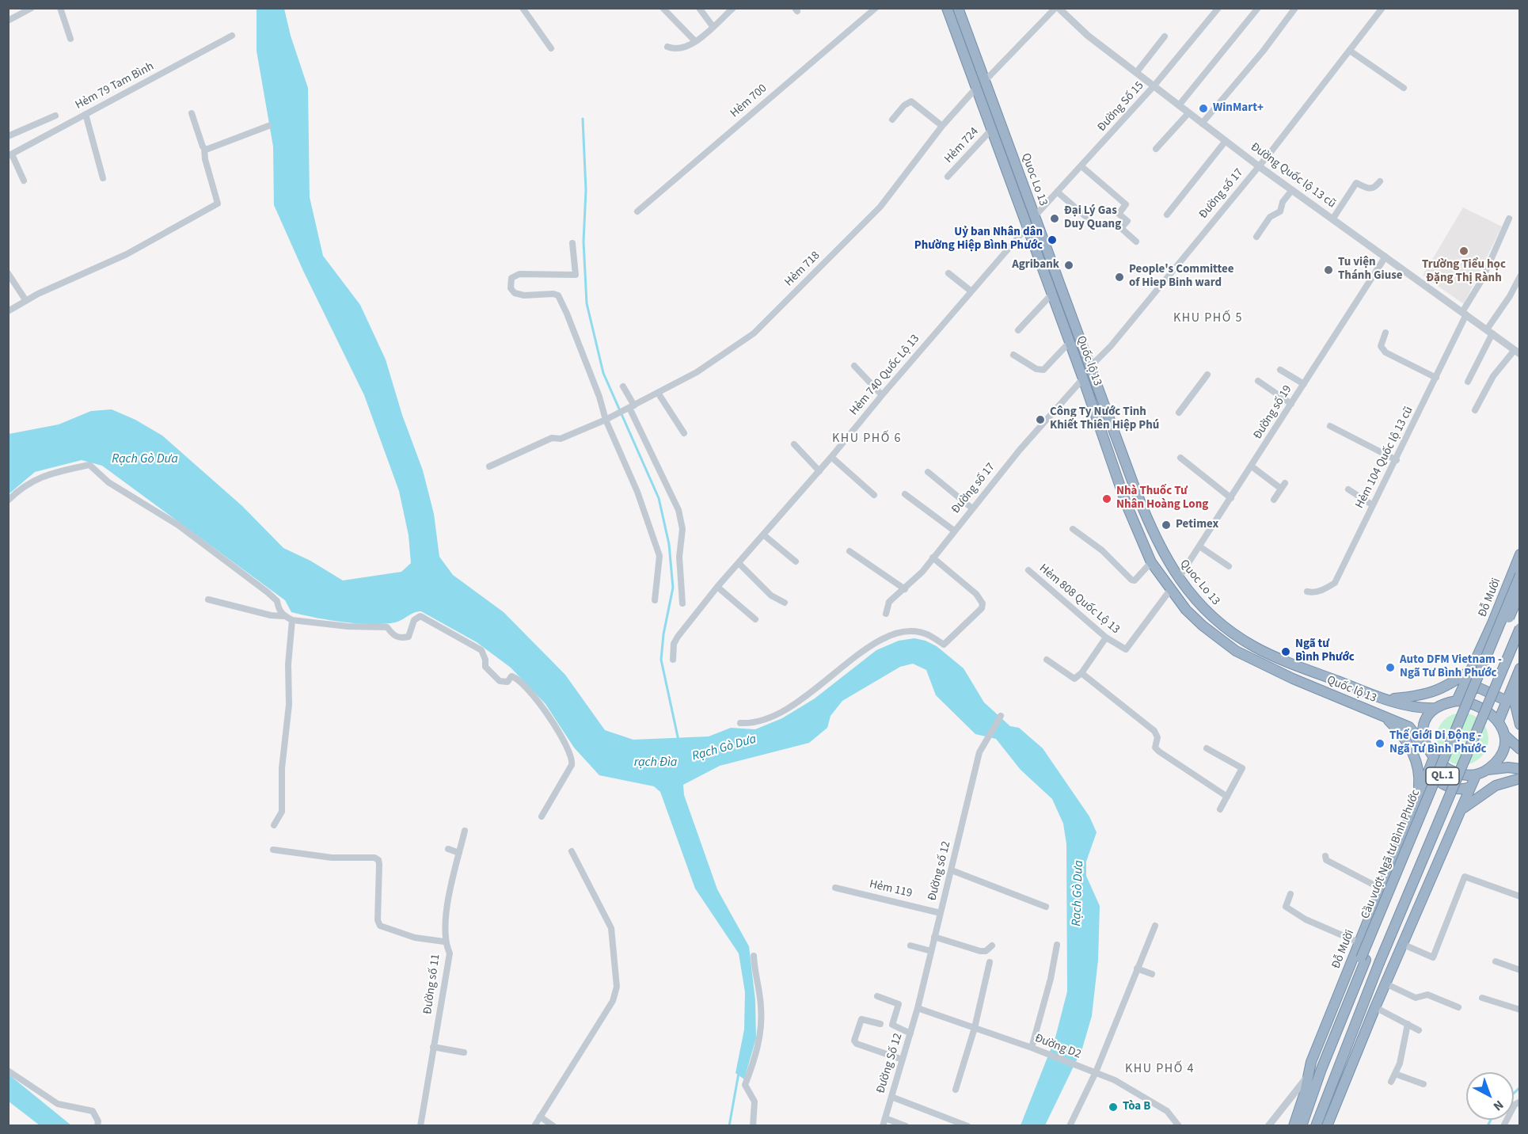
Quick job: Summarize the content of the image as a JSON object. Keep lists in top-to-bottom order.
{
  "streets": {
    "highway": [
      "Quoc Lo 13",
      "Quốc lộ 13",
      "Đỗ Mười",
      "QL.1",
      "Cầu vượt Ngã tư Bình Phước"
    ],
    "street": [
      "Hẻm 79 Tam Bình",
      "Hẻm 700",
      "Đường Số 15",
      "Hẻm 724",
      "Đường Quốc lộ 13 cũ",
      "Đường số 17",
      "Hẻm 718",
      "Hẻm 740 Quốc Lộ 13",
      "Đường số 19",
      "Hẻm 104 Quốc lộ 13 cũ",
      "Hẻm 808 Quốc Lộ 13",
      "Đường số 12",
      "Hẻm 119",
      "Đường số 11",
      "Đường D2",
      "Đường Số 12"
    ]
  },
  "crossings": [
    ["Đường Số 15", "Đường Quốc lộ 13 cũ"],
    ["Đường Số 15", "Quoc Lo 13"],
    ["Hẻm 724", "Quốc lộ 13"],
    ["Đường Quốc lộ 13 cũ", "Đường số 17"],
    ["Đường Quốc lộ 13 cũ", "Đường số 19"],
    ["Đường Quốc lộ 13 cũ", "Hẻm 104 Quốc lộ 13 cũ"],
    ["Quoc Lo 13", "Đường số 17"],
    ["Quoc Lo 13", "Quốc lộ 13"],
    ["Quoc Lo 13", "Đường số 19"],
    ["Đường số 17", "Quốc lộ 13"],
    ["Hẻm 718", "Quốc lộ 13"],
    ["Quốc lộ 13", "Hẻm 740 Quốc Lộ 13"],
    ["Quốc lộ 13", "Đỗ Mười"],
    ["Quốc lộ 13", "Hẻm 808 Quốc Lộ 13"],
    ["Quốc lộ 13", "QL.1"],
    ["Đỗ Mười", "QL.1"],
    ["Đỗ Mười", "Cầu vượt Ngã tư Bình Phước"],
    ["Đường số 12", "Hẻm 119"],
    ["Đường số 12", "Đường D2"],
    ["Đường số 12", "Đường Số 12"],
    ["Đường D2", "Đường Số 12"]
  ],
  "districts": ["KHU PHỐ 5", "KHU PHỐ 6", "KHU PHỐ 4"],
  "water": ["Rạch Gò Dưa", "rạch Đìa"],
  "places": [
    "WinMart+",
    "Đại Lý Gas Duy Quang",
    "Uỷ ban Nhân dân Phường Hiệp Bình Phước",
    "Trường Tiểu học Đặng Thị Rành",
    "Agribank",
    "Tu viện Thánh Giuse",
    "People's Committee of Hiep Binh ward",
    "Công Ty Nước Tinh Khiết Thiên Hiệp Phú",
    "Nhà Thuốc Tư Nhân Hoàng Long",
    "Petimex",
    "Ngã tư Bình Phước",
    "Auto DFM Vietnam - Ngã Tư Bình Phước",
    "Thế Giới Di Động - Ngã Tư Bình Phước",
    "Tòa B"
  ],
  "north": "bottom right"
}
